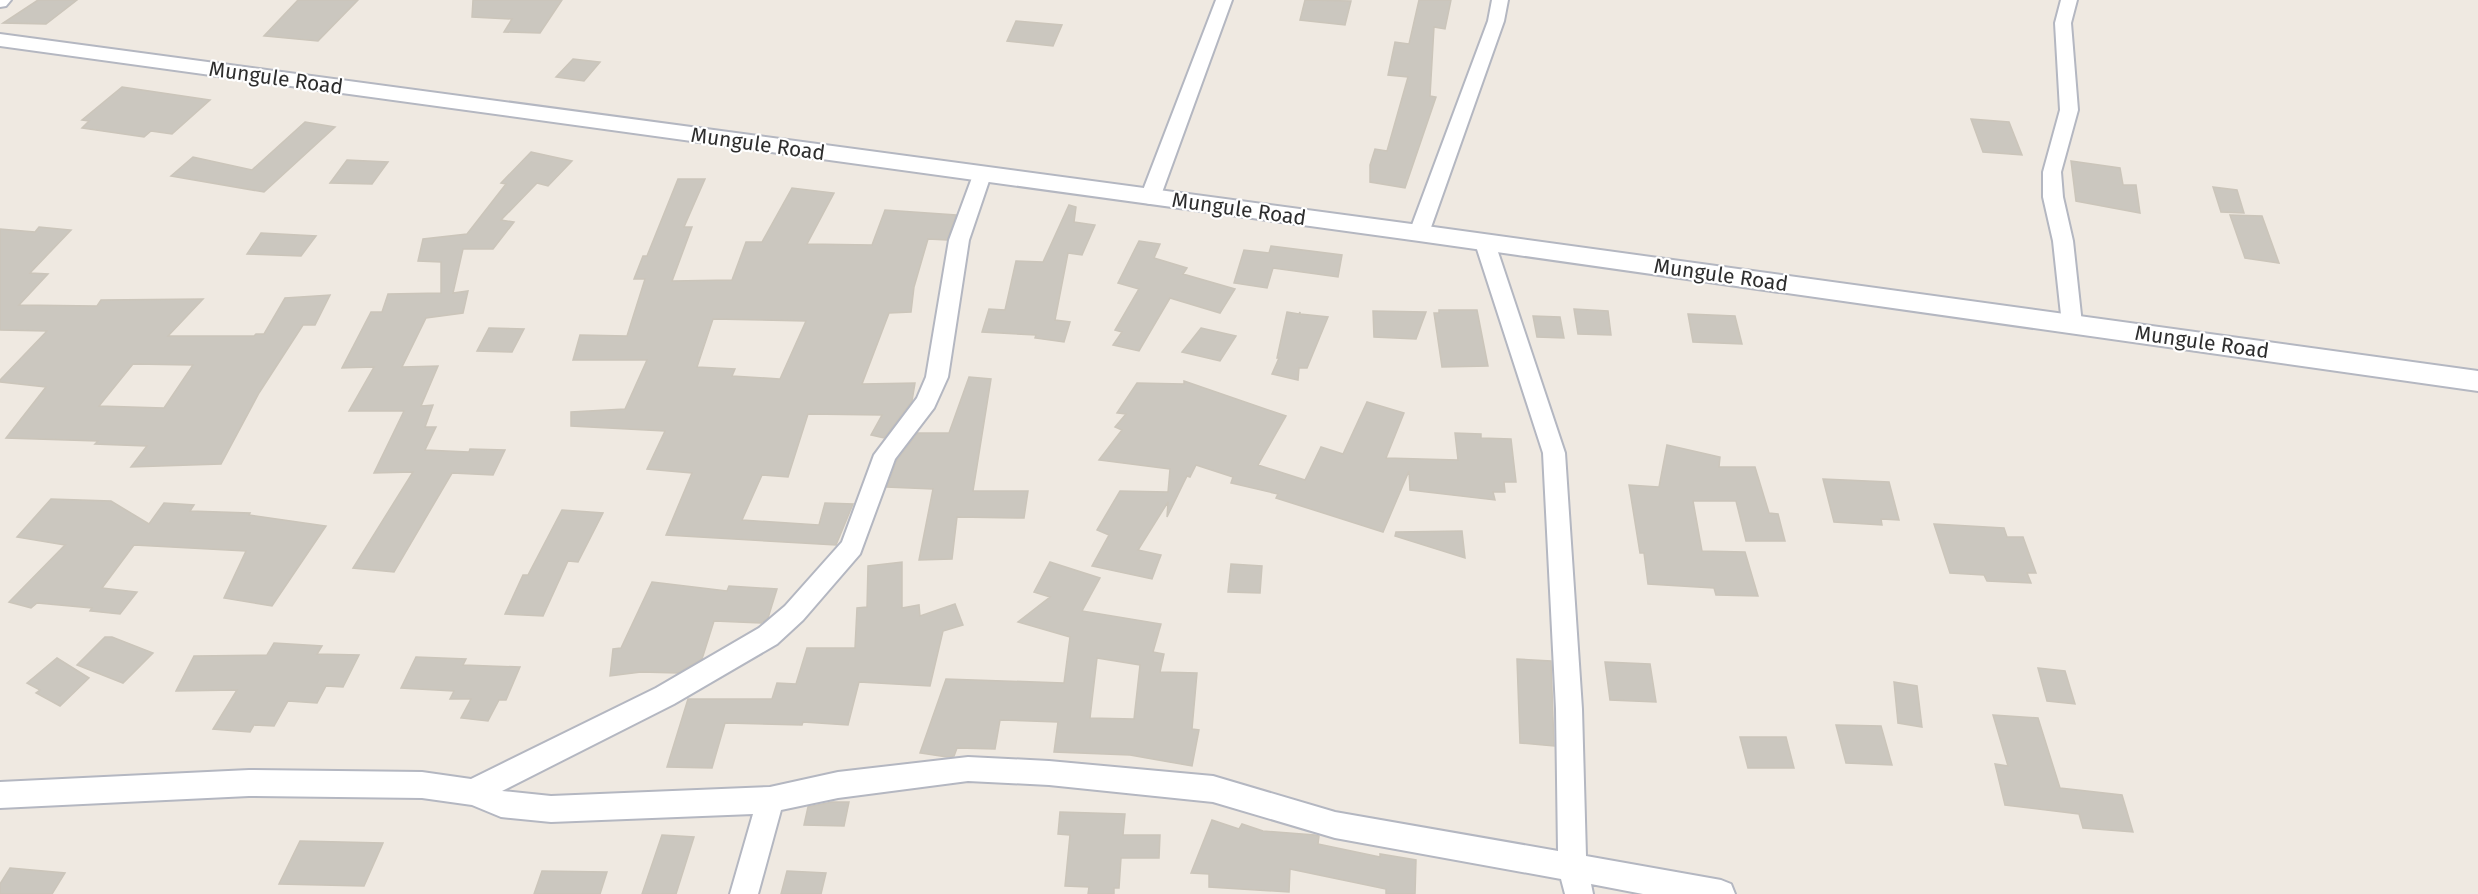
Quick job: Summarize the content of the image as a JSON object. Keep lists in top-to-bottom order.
{
  "streets": {
    "street": ["Mungule Road"]
  }
}
